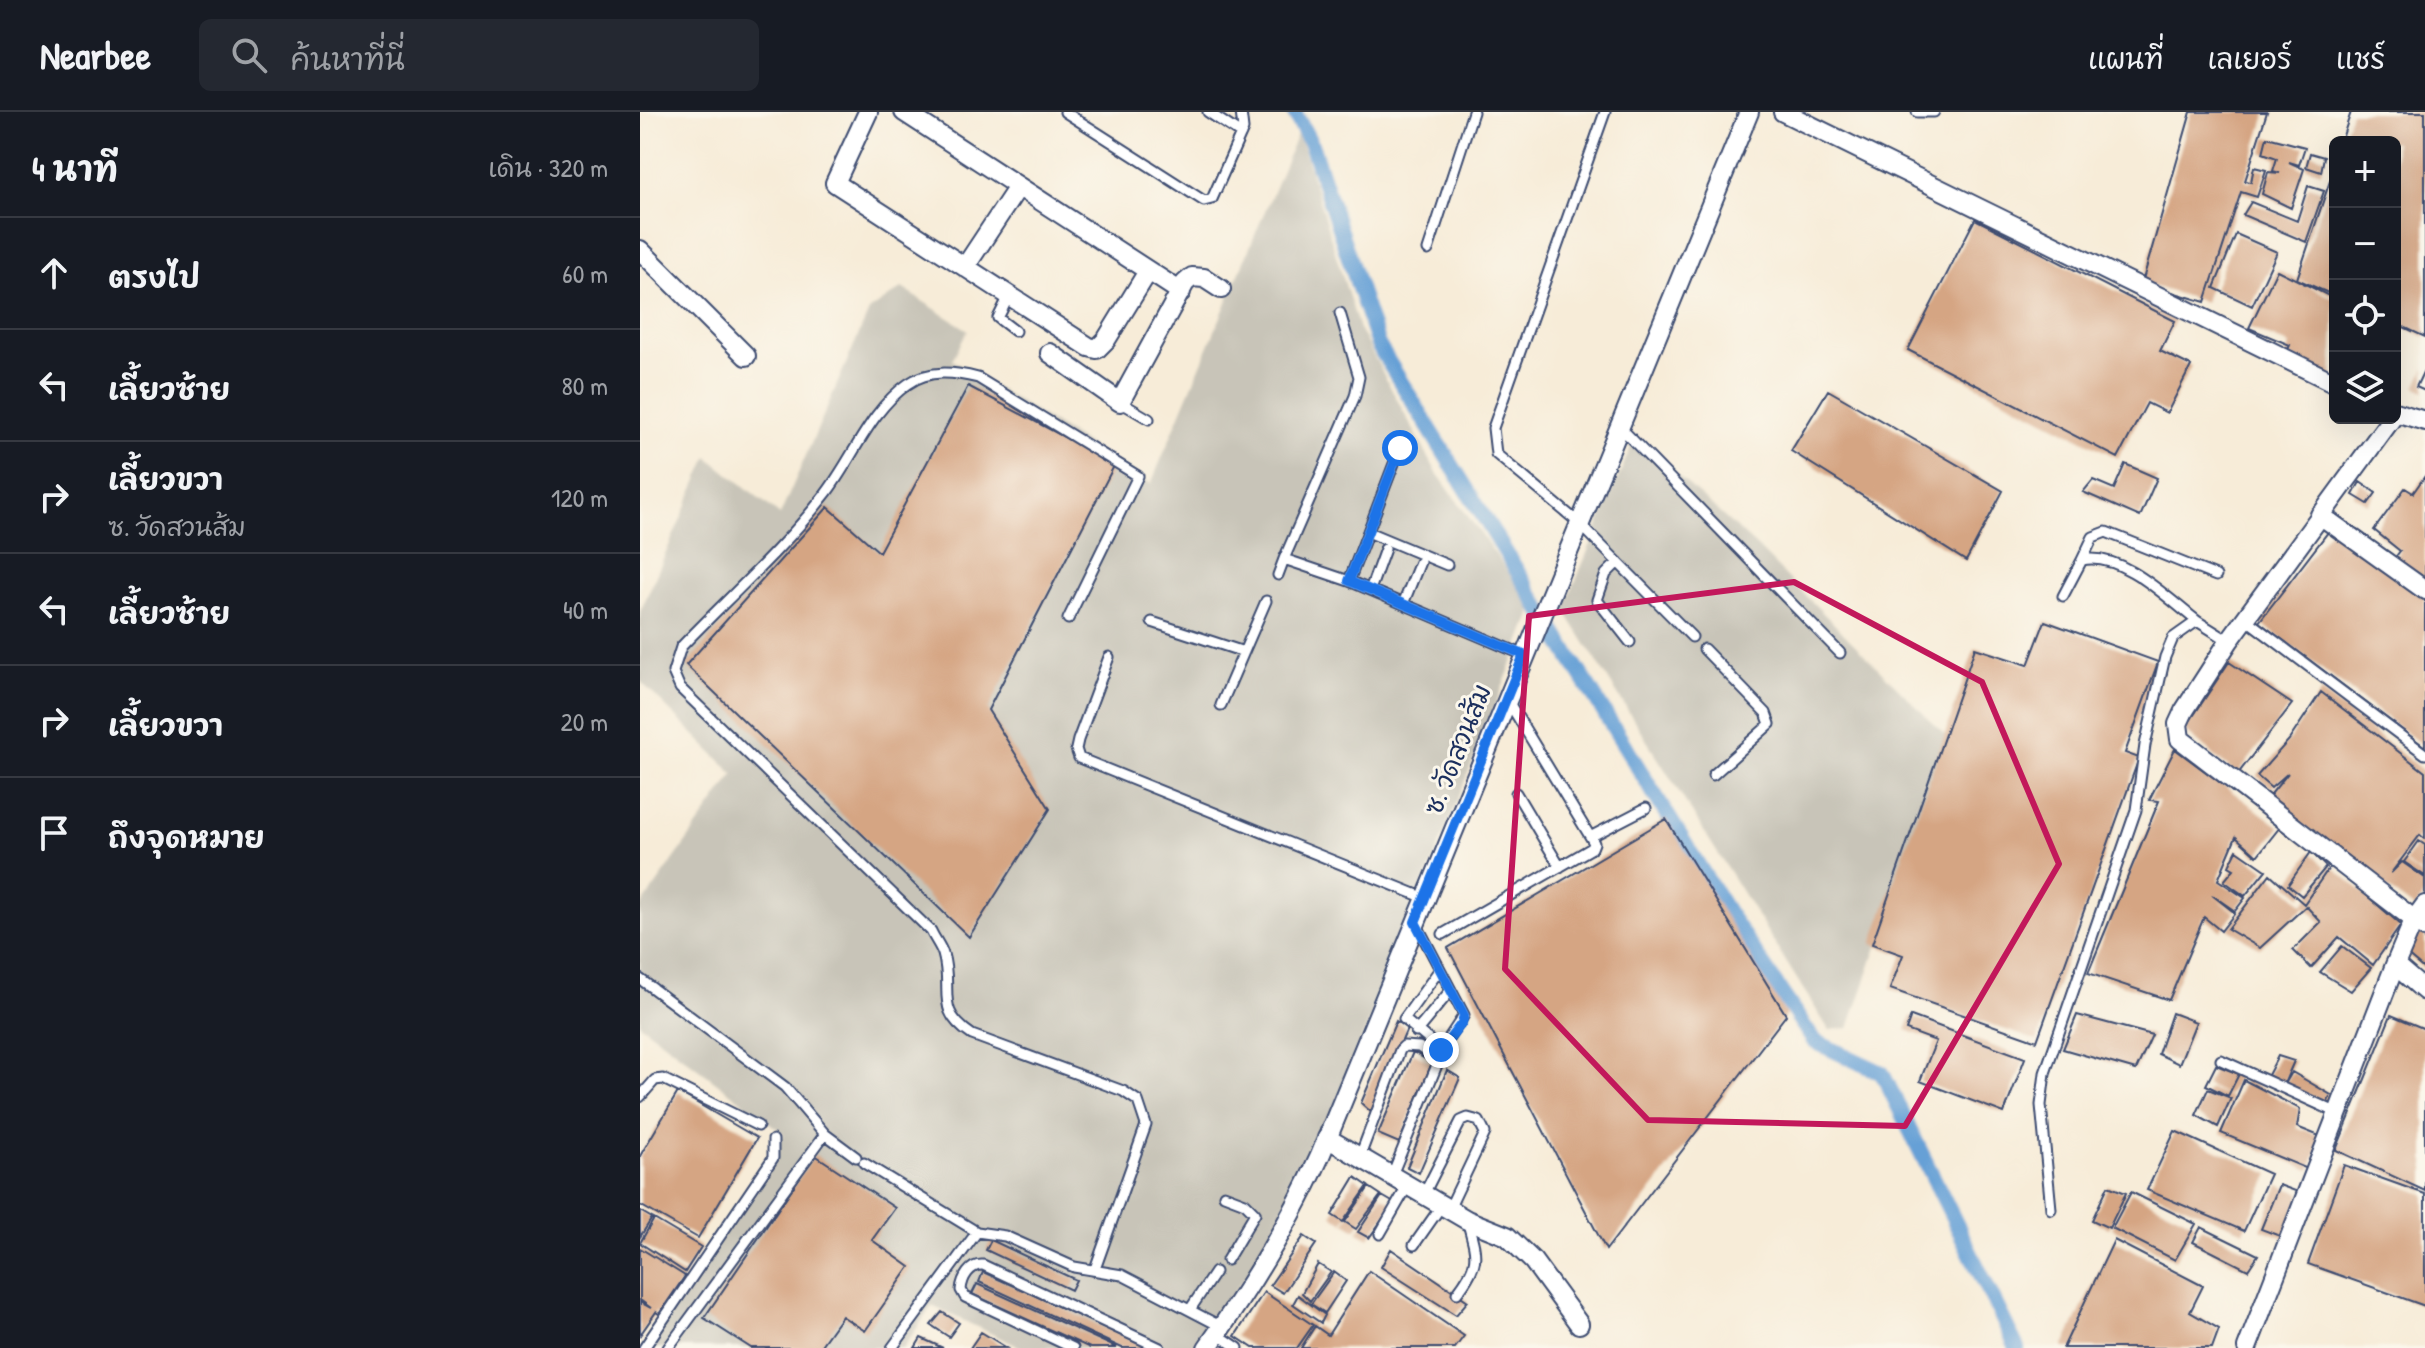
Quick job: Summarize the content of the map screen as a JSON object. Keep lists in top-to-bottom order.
{
  "streets": {
    "street": ["ซ. วัดสวนส้ม"]
  },
  "page": {
    "header": "Nearbee",
    "search": "ค้นหาที่นี่",
    "nav": ["แผนที่", "เลเยอร์", "แชร์"],
    "heading": ["4 นาที", "เดิน · 320 m"],
    "map_buttons": ["+", "−"],
    "list": [
      ["ตรงไป", "60 m"],
      ["เลี้ยวซ้าย", "80 m"],
      ["เลี้ยวขวา", "ซ. วัดสวนส้ม", "120 m"],
      ["เลี้ยวซ้าย", "40 m"],
      ["เลี้ยวขวา", "20 m"],
      "ถึงจุดหมาย"
    ]
  }
}
